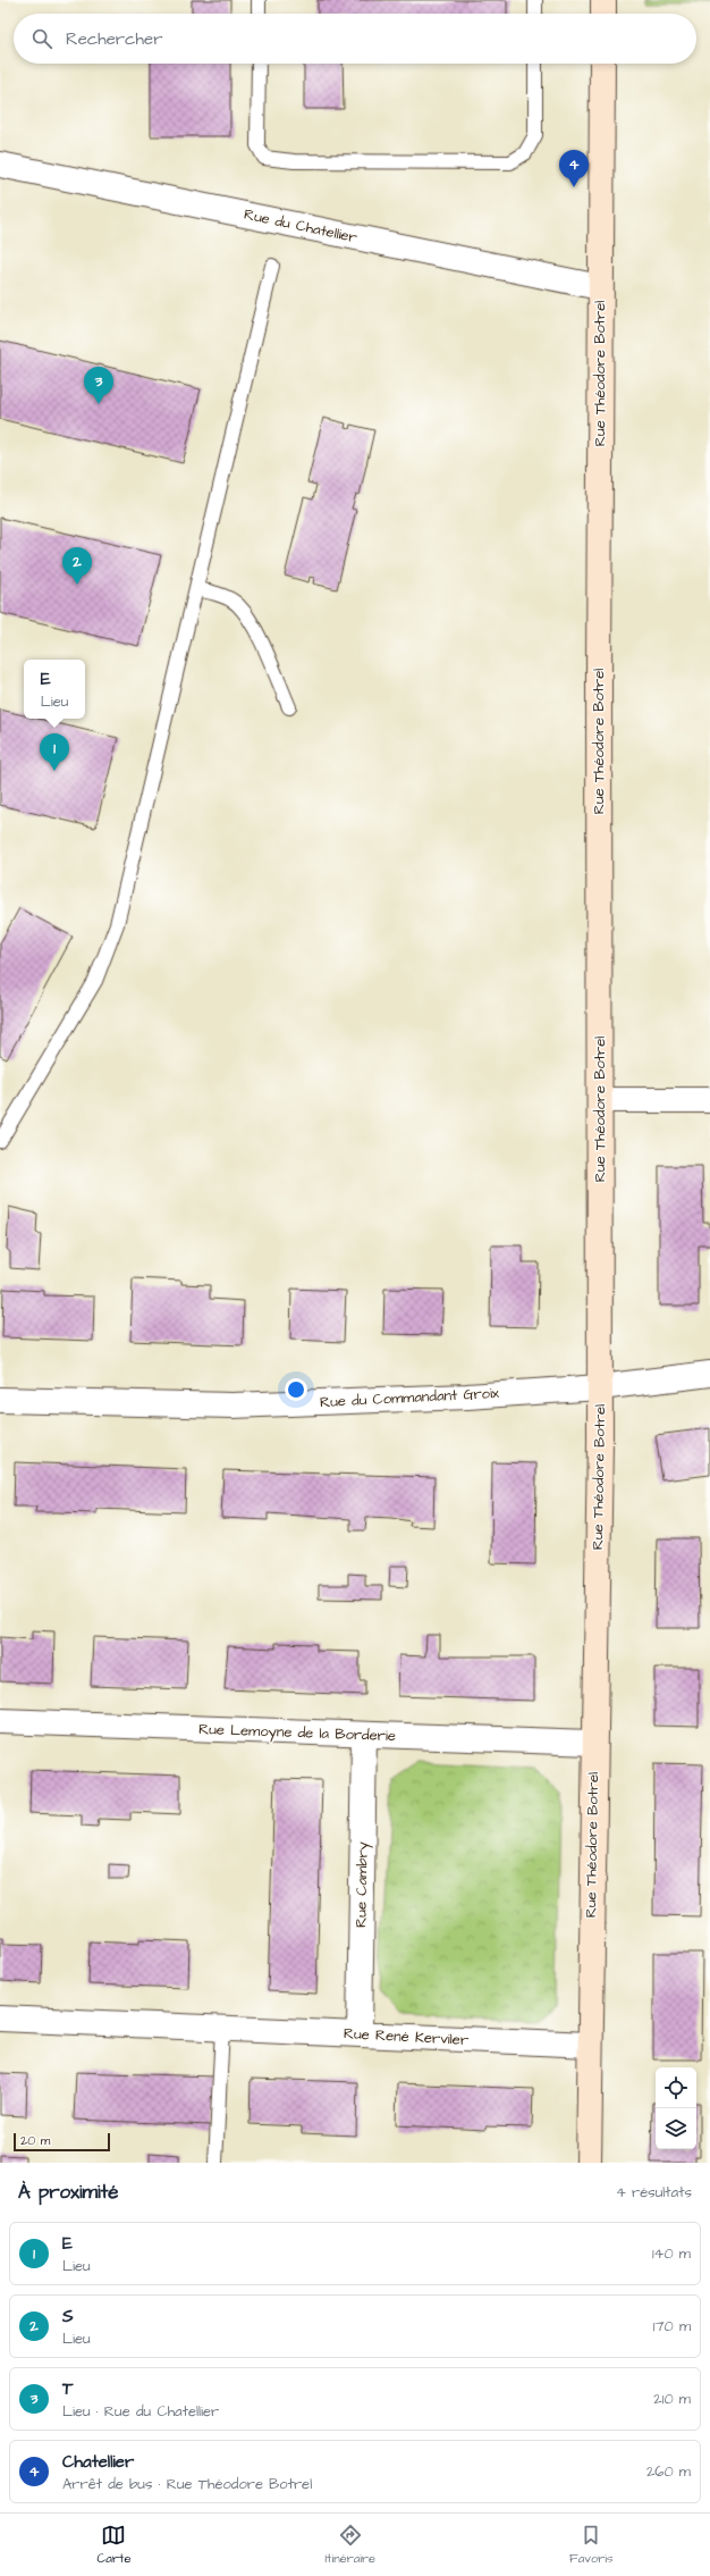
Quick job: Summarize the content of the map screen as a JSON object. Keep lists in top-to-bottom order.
{
  "streets": {
    "street": [
      "Rue du Chatellier",
      "Rue Théodore Botrel",
      "Rue du Commandant Groix",
      "Rue Lemoyne de la Borderie",
      "Rue Cambry",
      "Rue René Kerviler"
    ]
  },
  "crossings": [
    ["Rue du Chatellier", "Rue Théodore Botrel"],
    ["Rue Théodore Botrel", "Rue du Commandant Groix"],
    ["Rue Théodore Botrel", "Rue Lemoyne de la Borderie"],
    ["Rue Théodore Botrel", "Rue René Kerviler"],
    ["Rue Lemoyne de la Borderie", "Rue Cambry"],
    ["Rue Cambry", "Rue René Kerviler"]
  ],
  "scale_bar": "20 m",
  "page": {
    "search": "Rechercher",
    "pins": [
      "4",
      "3",
      "2",
      "1"
    ],
    "popup": ["E", "Lieu"],
    "scale": "20 m",
    "heading": ["À proximité", "4 résultats"],
    "list": [
      {
        "mark": "1",
        "name": "E",
        "note": "Lieu",
        "value": "140 m"
      },
      {
        "mark": "2",
        "name": "S",
        "note": "Lieu",
        "value": "170 m"
      },
      {
        "mark": "3",
        "name": "T",
        "note": "Lieu · Rue du Chatellier",
        "value": "210 m"
      },
      {
        "mark": "4",
        "name": "Chatellier",
        "note": "Arrêt de bus · Rue Théodore Botrel",
        "value": "260 m"
      }
    ],
    "nav": ["Carte", "Itinéraire", "Favoris"]
  }
}
